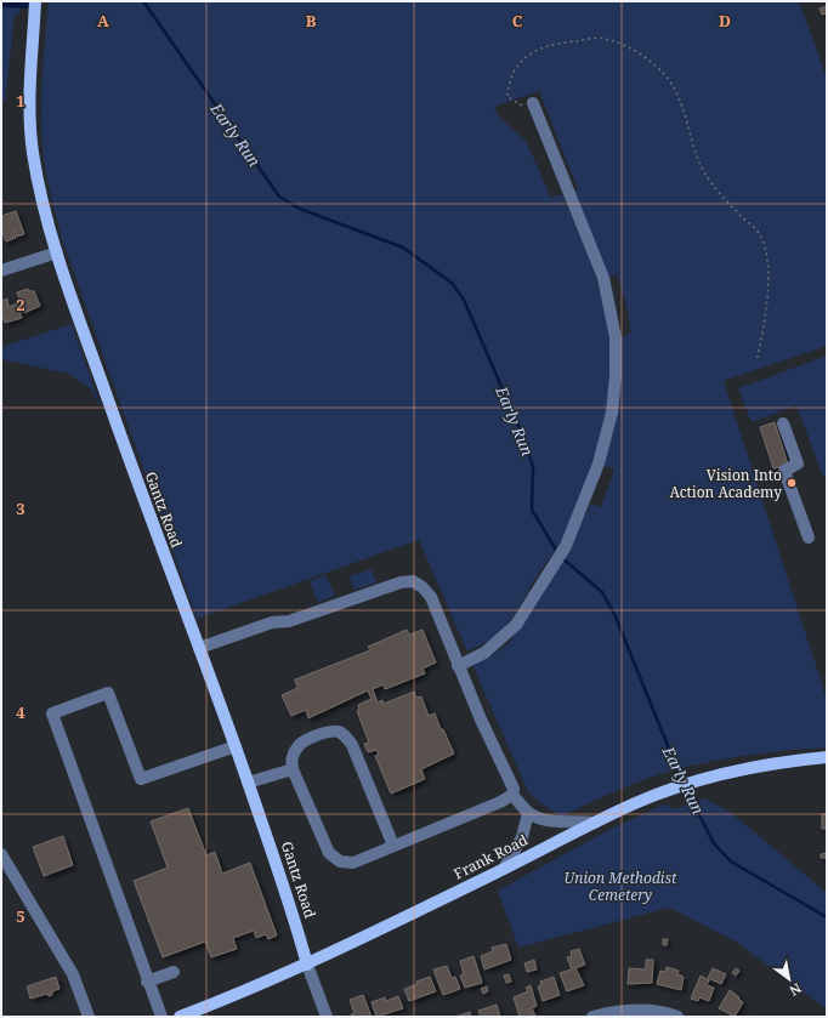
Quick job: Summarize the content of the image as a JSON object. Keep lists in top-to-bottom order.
{
  "streets": {
    "main road": ["Gantz Road", "Frank Road"]
  },
  "crossings": [
    ["Gantz Road", "Frank Road"]
  ],
  "water": ["Early Run"],
  "parks": ["Union Methodist Cemetery"],
  "places": ["Vision Into Action Academy"],
  "north": "bottom right",
  "grid": {
    "columns": [
      "A",
      "B",
      "C",
      "D"
    ],
    "rows": [
      "1",
      "2",
      "3",
      "4",
      "5"
    ]
  }
}
